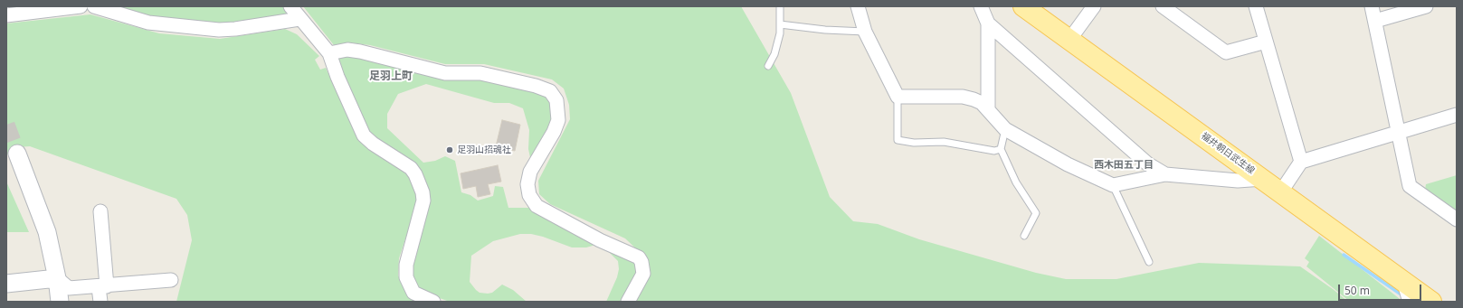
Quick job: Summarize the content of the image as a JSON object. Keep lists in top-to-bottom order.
{
  "streets": {
    "main road": ["福井朝日武生線"]
  },
  "districts": ["足羽上町", "西木田五丁目"],
  "places": ["足羽山招魂社"],
  "scale_bar": "50 m"
}
